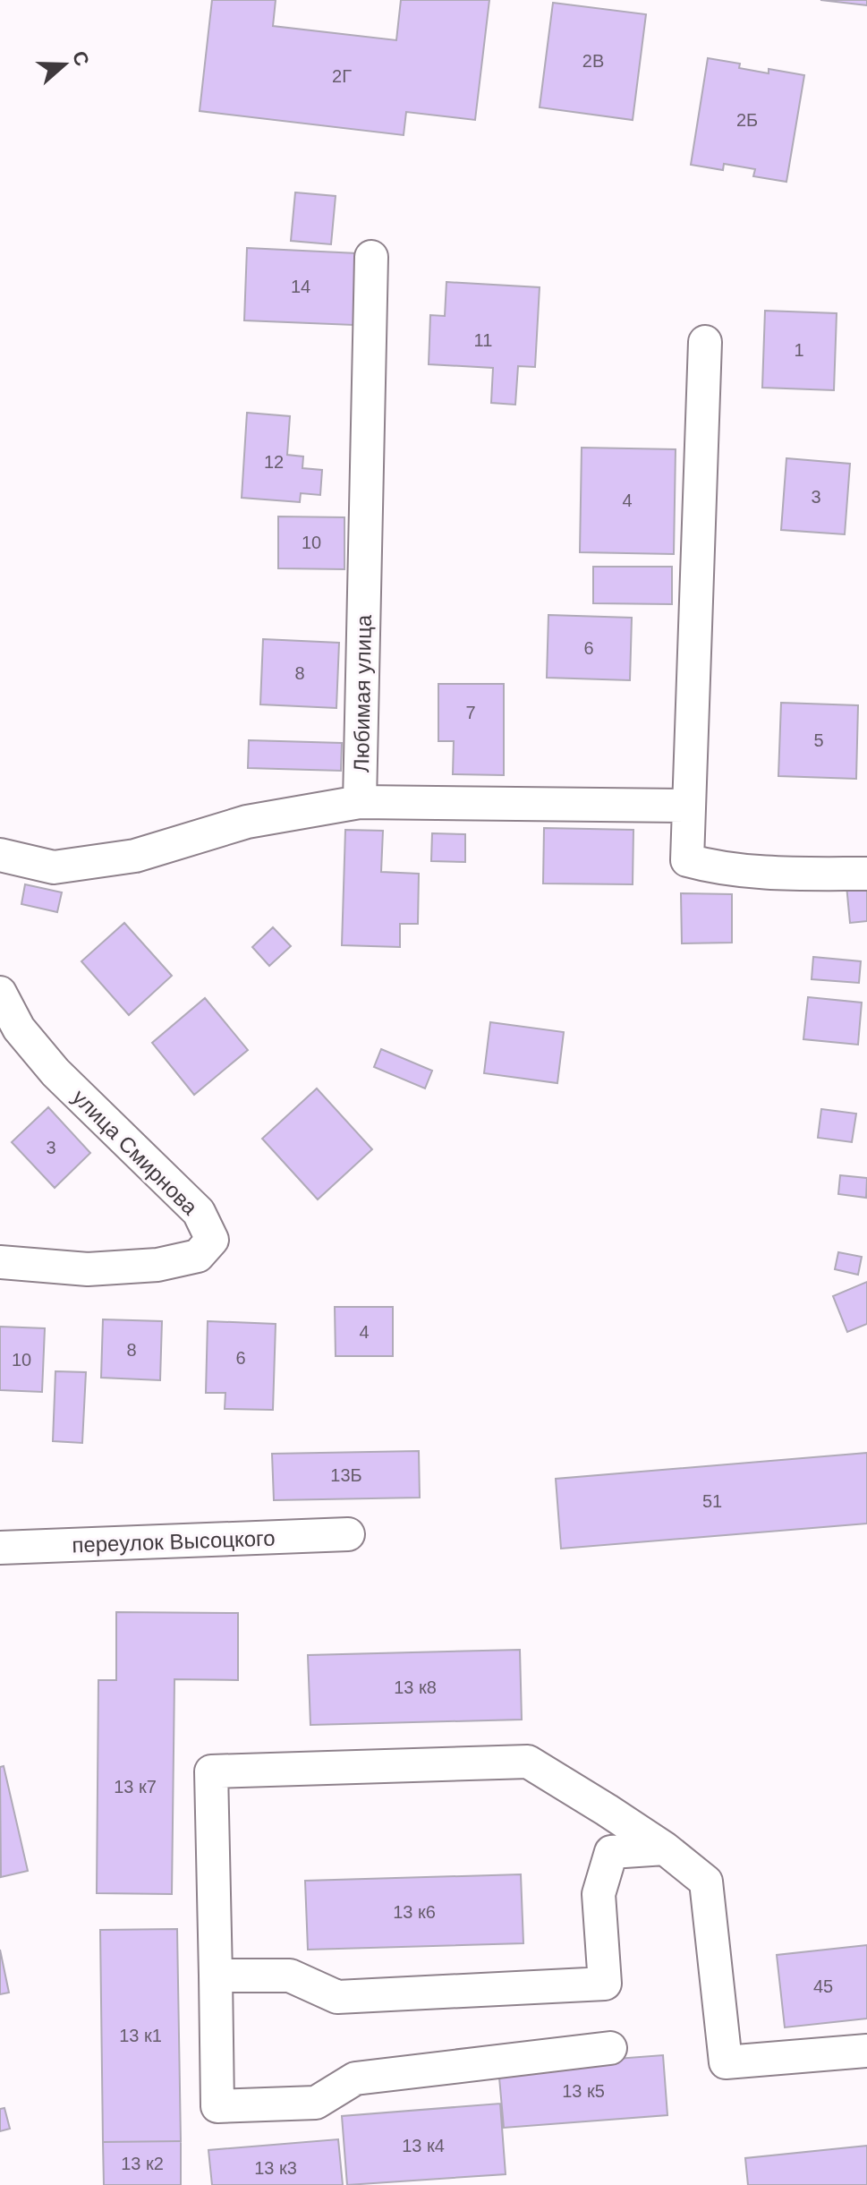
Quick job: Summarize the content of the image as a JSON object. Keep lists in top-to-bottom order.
{
  "streets": {
    "street": ["Любимая улица", "улица Смирнова", "переулок Высоцкого"]
  },
  "house_numbers": [
    "2В",
    "2Г",
    "2Б",
    "14",
    "11",
    "1",
    "12",
    "3",
    "4",
    "10",
    "6",
    "8",
    "7",
    "5",
    "3",
    "4",
    "8",
    "6",
    "10",
    "13Б",
    "51",
    "13 к8",
    "13 к7",
    "13 к6",
    "45",
    "13 к1",
    "13 к5",
    "13 к4",
    "13 к2",
    "13 к3"
  ],
  "north": "right"
}
